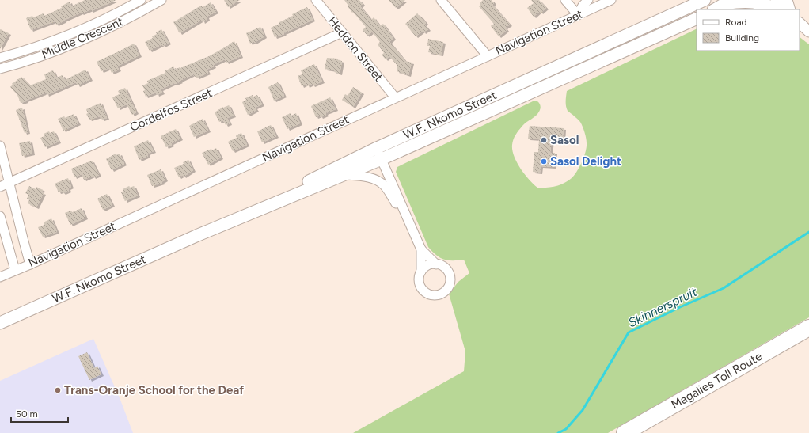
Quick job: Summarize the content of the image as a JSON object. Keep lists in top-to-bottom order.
{
  "streets": {
    "highway": ["Magalies Toll Route"],
    "main road": ["W.F. Nkomo Street"],
    "street": [
      "Navigation Street",
      "Middle Crescent",
      "Heddon Street",
      "Cordelfos Street"
    ]
  },
  "crossings": [
    ["Navigation Street", "Heddon Street"],
    ["Heddon Street", "Cordelfos Street"]
  ],
  "water": ["Skinnerspruit"],
  "places": ["Sasol", "Sasol Delight", "Trans-Oranje School for the Deaf"],
  "legend": ["Road", "Building"],
  "scale_bar": "50 m"
}
